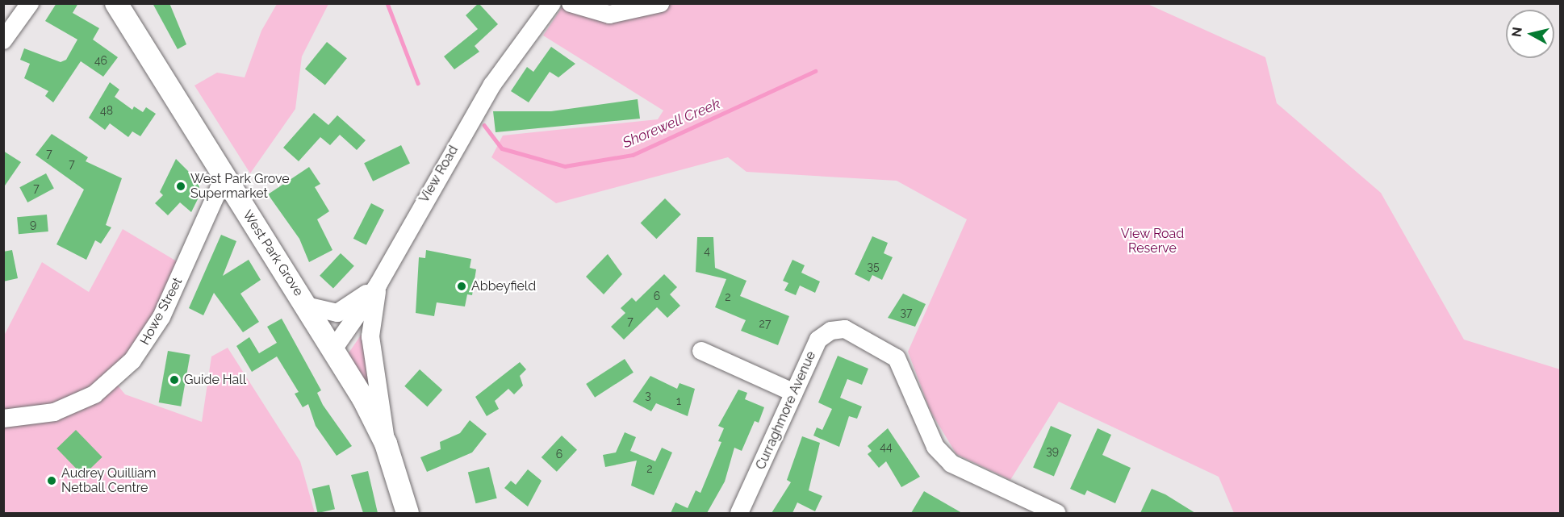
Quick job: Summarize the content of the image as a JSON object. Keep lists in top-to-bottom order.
{
  "streets": {
    "main road": ["West Park Grove"],
    "street": ["View Road", "Howe Street", "Curraghmore Avenue"]
  },
  "crossings": [
    ["View Road", "West Park Grove"],
    ["West Park Grove", "Howe Street"]
  ],
  "water": ["Shorewell Creek"],
  "parks": ["View Road Reserve"],
  "places": [
    "West Park Grove Supermarket",
    "Abbeyfield",
    "Guide Hall",
    "Audrey Quilliam Netball Centre"
  ],
  "house_numbers": [
    "46",
    "48",
    "7",
    "7",
    "7",
    "9",
    "4",
    "35",
    "6",
    "2",
    "37",
    "7",
    "27",
    "3",
    "1",
    "44",
    "39",
    "6",
    "2"
  ],
  "north": "left"
}
